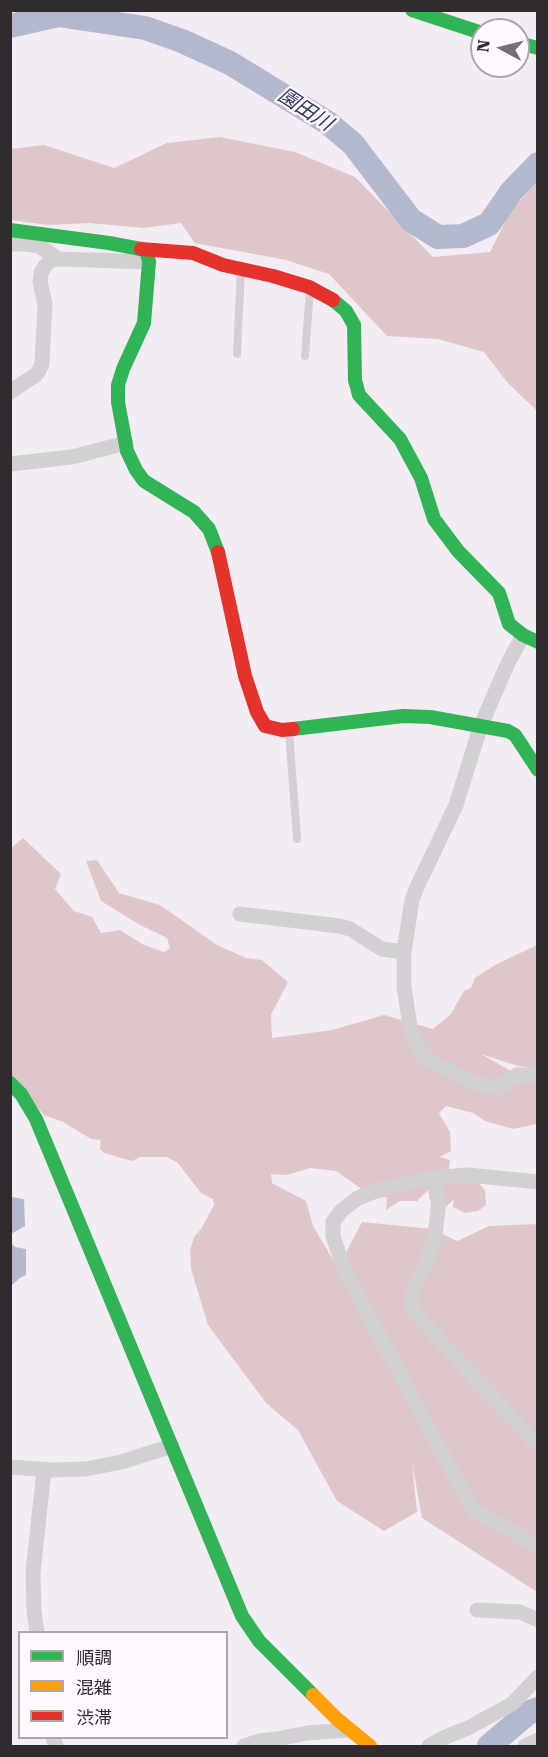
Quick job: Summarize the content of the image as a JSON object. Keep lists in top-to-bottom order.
{
  "water": ["園田川"],
  "legend": ["順調", "混雑", "渋滞"],
  "north": "left"
}
